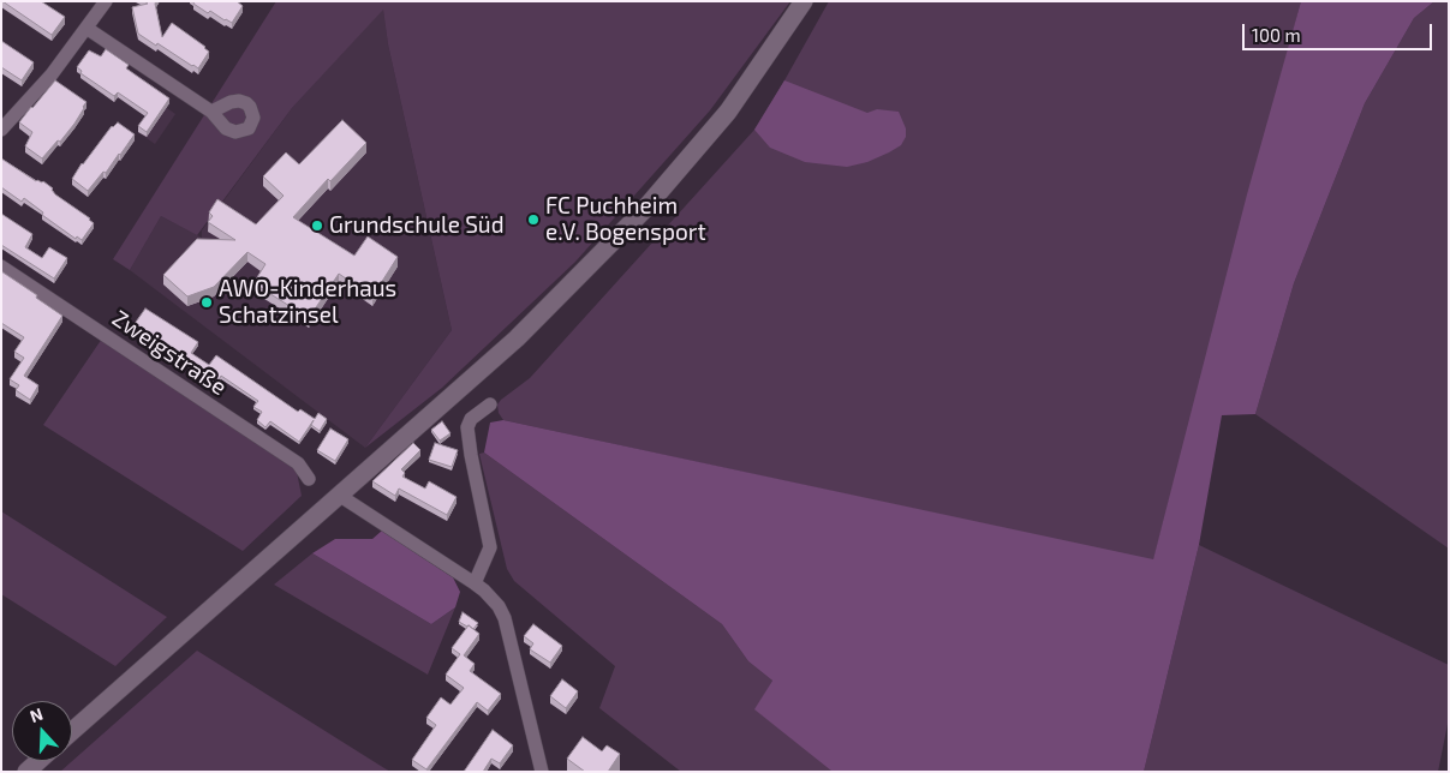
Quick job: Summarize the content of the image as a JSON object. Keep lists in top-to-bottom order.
{
  "streets": {
    "street": ["Zweigstraße"]
  },
  "places": ["FC Puchheim e.V. Bogensport", "Grundschule Süd", "AWO-Kinderhaus Schatzinsel"],
  "scale_bar": "100 m",
  "north": "top"
}
